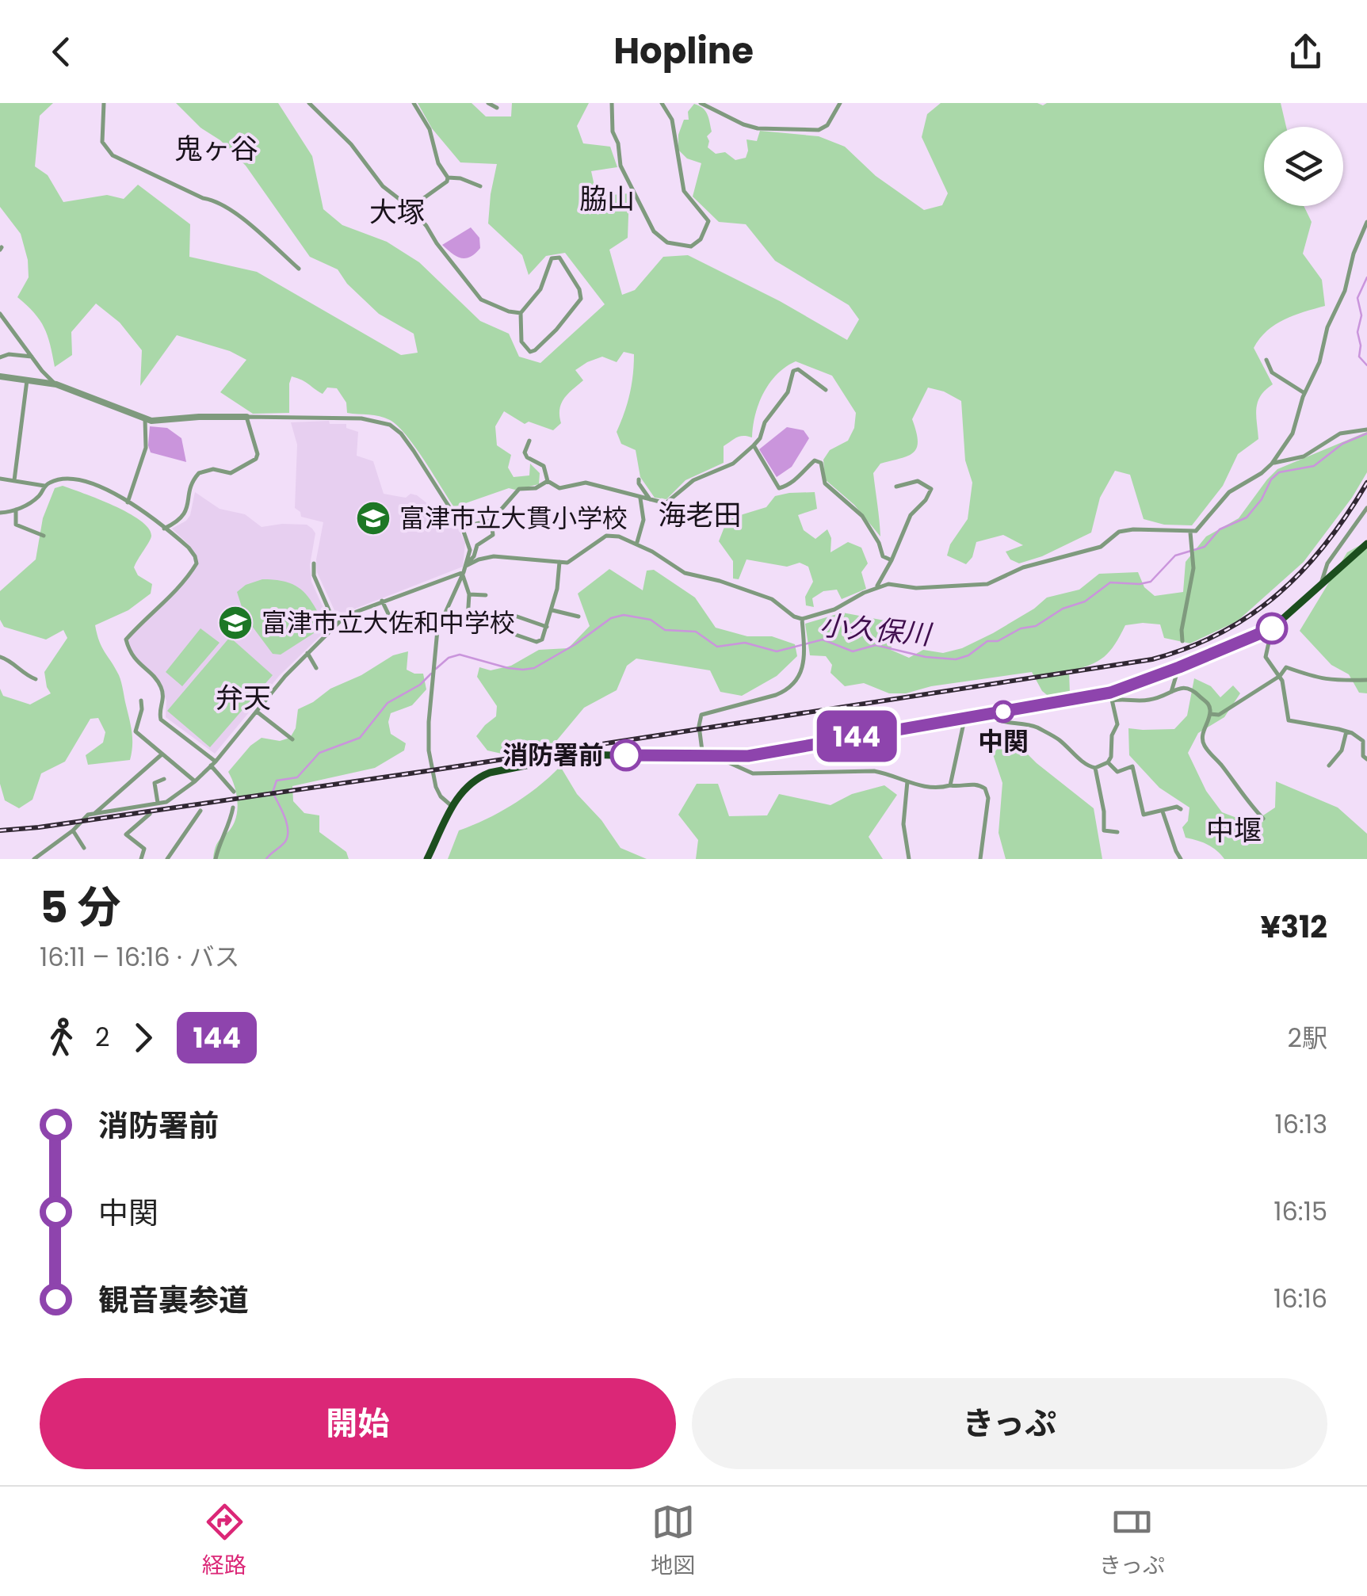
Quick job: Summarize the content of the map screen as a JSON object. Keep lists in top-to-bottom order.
{
  "districts": [
    "鬼ヶ谷",
    "脇山",
    "大塚",
    "海老田",
    "弁天",
    "中堰"
  ],
  "water": ["小久保川"],
  "places": {
    "school or university": ["富津市立大貫小学校", "富津市立大佐和中学校"],
    "other": ["中関", "消防署前"]
  },
  "lines": ["bus line 144"],
  "page": {
    "header": "Hopline",
    "on_map": "144",
    "heading": ["5 分", "16:11 – 16:16 · バス", "¥312"],
    "legs": ["2", "144", "2駅"],
    "list": [
      {
        "name": "消防署前",
        "value": "16:13"
      },
      {
        "name": "中関",
        "value": "16:15"
      },
      {
        "name": "観音裏参道",
        "value": "16:16"
      }
    ],
    "buttons": ["開始", "きっぷ"],
    "tabs": ["経路", "地図", "きっぷ"]
  }
}
